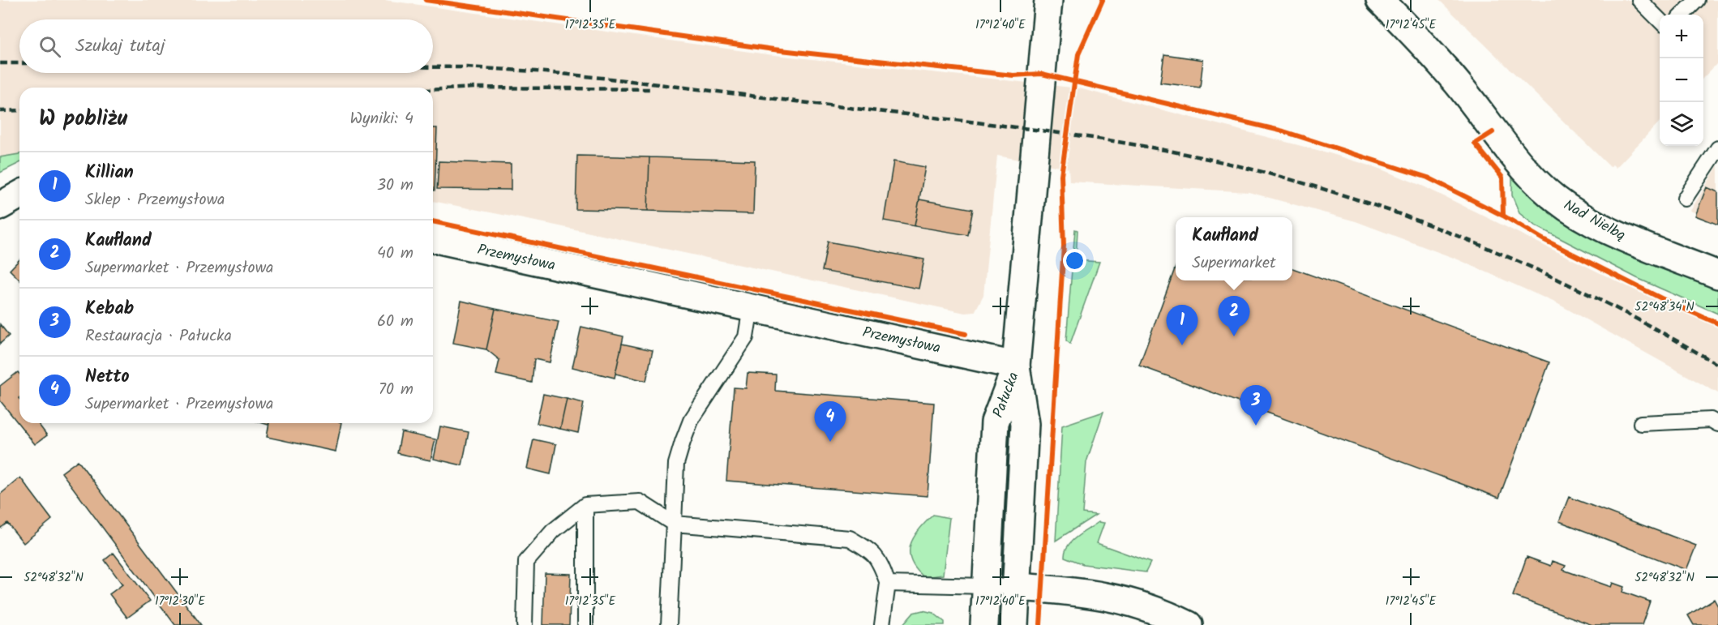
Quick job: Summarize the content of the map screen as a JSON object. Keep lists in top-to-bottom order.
{
  "streets": {
    "street": ["Nad Nielbą", "Przemysłowa", "Pałucka"]
  },
  "crossings": [
    ["Przemysłowa", "Pałucka"]
  ],
  "page": {
    "map_buttons": ["+", "−"],
    "search": "Szukaj tutaj",
    "heading": ["W pobliżu", "Wyniki: 4"],
    "list": [
      {
        "mark": "1",
        "name": "Killian",
        "note": "Sklep · Przemysłowa",
        "value": "30 m"
      },
      {
        "mark": "2",
        "name": "Kaufland",
        "note": "Supermarket · Przemysłowa",
        "value": "40 m"
      },
      {
        "mark": "3",
        "name": "Kebab",
        "note": "Restauracja · Pałucka",
        "value": "60 m"
      },
      {
        "mark": "4",
        "name": "Netto",
        "note": "Supermarket · Przemysłowa",
        "value": "70 m"
      }
    ],
    "popup": ["Kaufland", "Supermarket"],
    "pins": [
      "2",
      "1",
      "3",
      "4"
    ]
  },
  "coordinates": [
    "17°12'35\"E",
    "17°12'40\"E",
    "17°12'45\"E",
    "52°48'34\"N",
    "52°48'32\"N",
    "17°12'30\"E"
  ]
}
